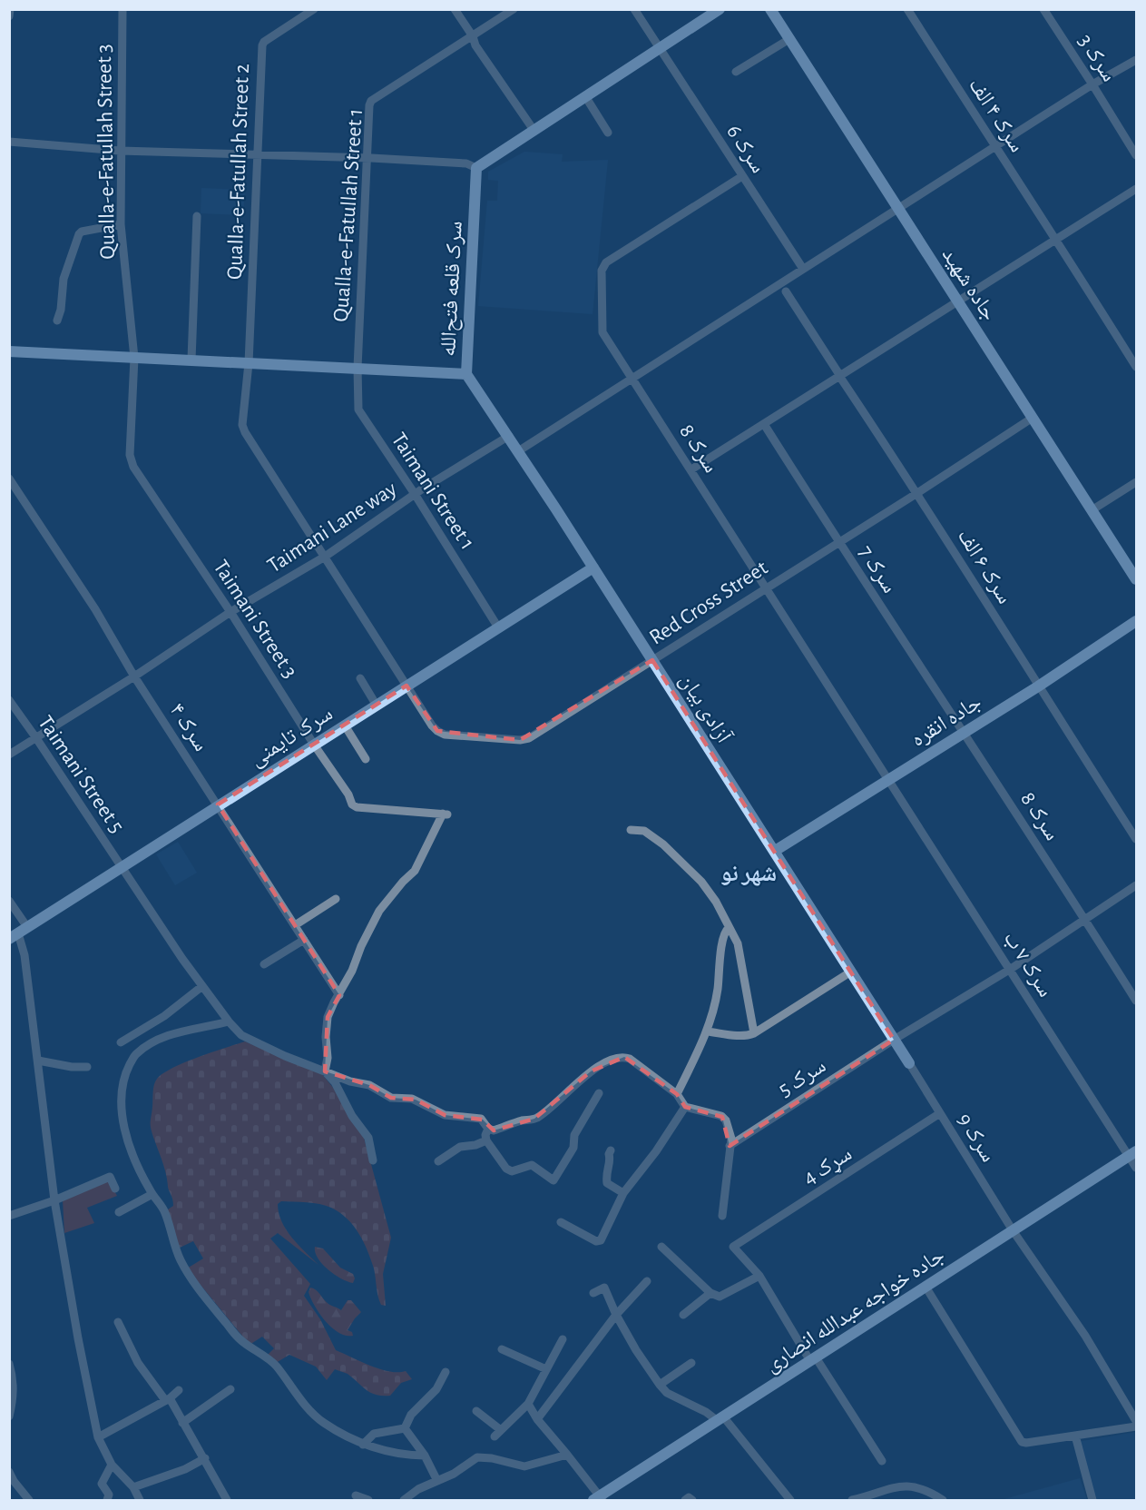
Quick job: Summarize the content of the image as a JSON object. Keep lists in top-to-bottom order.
{
  "streets": {
    "main road": [
      "جاده شهید",
      "سرک قلعه فتح‌الله",
      "آزادی بیان",
      "جاده انقره",
      "سرک تایمنی",
      "جاده خواجه عبدالله انصاری"
    ],
    "street": [
      "سرک 3",
      "سرک ۴ الف",
      "سرک 6",
      "Qualla-e-Fatullah Street 3",
      "Qualla-e-Fatullah Street 2",
      "Qualla-e-Fatullah Street 1",
      "سرک 8",
      "Taimani Street 1",
      "Taimani Lane way",
      "سرک ۶ الف",
      "سرک 7",
      "Red Cross Street",
      "Taimani Street 3",
      "سرک ۴",
      "Taimani Street 5",
      "سرک ۷ ب",
      "سرک 5",
      "سرک 9",
      "سړک 4"
    ]
  },
  "crossings": [
    ["سرک 6", "سرک 8"],
    ["Qualla-e-Fatullah Street 3", "سرک قلعه فتح‌الله"],
    ["Qualla-e-Fatullah Street 3", "Taimani Street 3"],
    ["Qualla-e-Fatullah Street 2", "سرک قلعه فتح‌الله"],
    ["Qualla-e-Fatullah Street 2", "Taimani Lane way"],
    ["Qualla-e-Fatullah Street 2", "Red Cross Street"],
    ["Qualla-e-Fatullah Street 1", "سرک قلعه فتح‌الله"],
    ["Qualla-e-Fatullah Street 1", "Taimani Street 1"],
    ["جاده شهید", "Red Cross Street"],
    ["سرک قلعه فتح‌الله", "Taimani Street 1"],
    ["سرک قلعه فتح‌الله", "Taimani Street 3"],
    ["سرک قلعه فتح‌الله", "آزادی بیان"],
    ["سرک 8", "سرک 7"],
    ["سرک 8", "Red Cross Street"],
    ["سرک 8", "جاده انقره"],
    ["سرک 8", "سرک ۷ ب"],
    ["سرک 8", "سرک 5"],
    ["Taimani Street 1", "Taimani Lane way"],
    ["Taimani Street 1", "سرک تایمنی"],
    ["Taimani Lane way", "Red Cross Street"],
    ["Taimani Lane way", "Taimani Street 3"],
    ["Taimani Lane way", "آزادی بیان"],
    ["Taimani Lane way", "سرک ۴"],
    ["Taimani Lane way", "Taimani Street 5"],
    ["سرک ۶ الف", "Red Cross Street"],
    ["سرک ۶ الف", "جاده انقره"],
    ["سرک 7", "Red Cross Street"],
    ["سرک 7", "جاده انقره"],
    ["Red Cross Street", "آزادی بیان"],
    ["Red Cross Street", "سرک تایمنی"],
    ["Taimani Street 3", "سرک ۴"],
    ["Taimani Street 3", "سرک تایمنی"],
    ["آزادی بیان", "جاده انقره"],
    ["آزادی بیان", "سرک تایمنی"],
    ["آزادی بیان", "سرک 5"],
    ["آزادی بیان", "سرک 9"],
    ["جاده انقره", "سرک ۷ ب"],
    ["سرک ۴", "سرک تایمنی"],
    ["سرک تایمنی", "Taimani Street 5"],
    ["سرک ۷ ب", "سرک 5"],
    ["سرک ۷ ب", "جاده خواجه عبدالله انصاری"],
    ["سرک 9", "سړک 4"],
    ["سرک 9", "جاده خواجه عبدالله انصاری"]
  ],
  "districts": ["شهر نو"]
}
